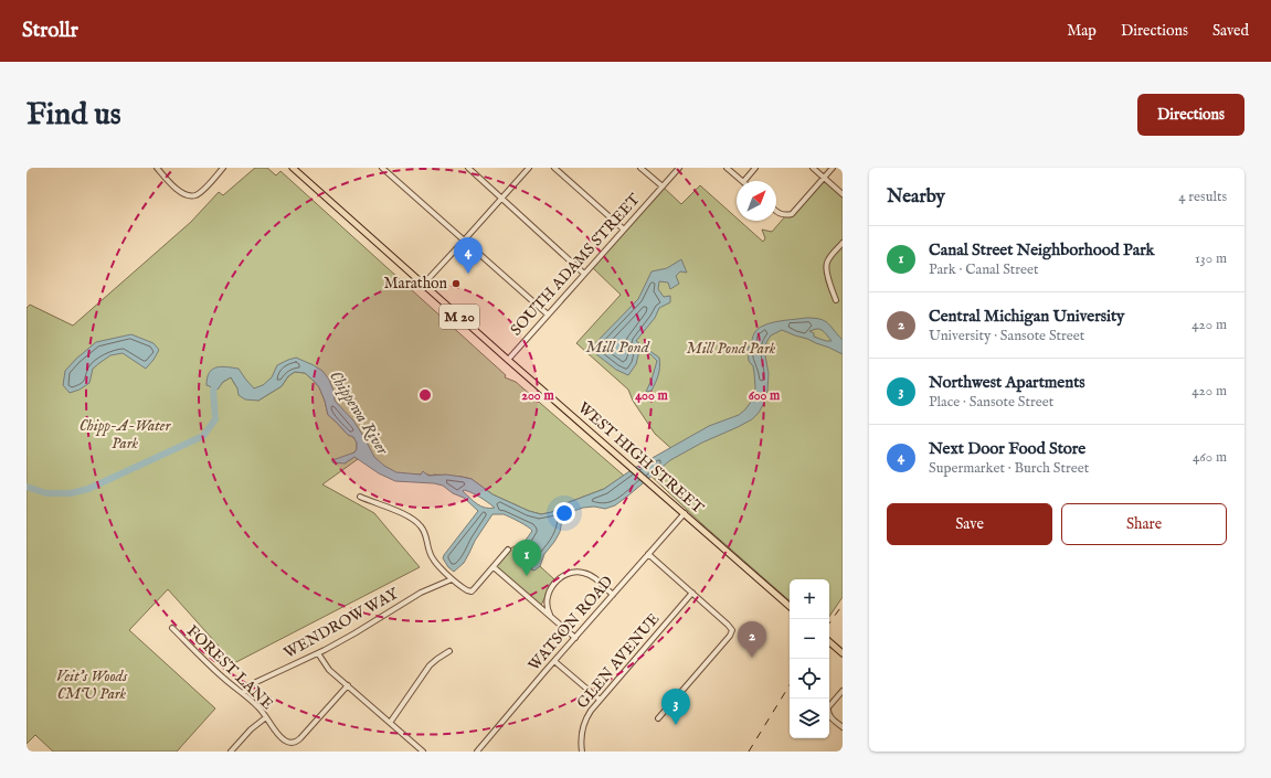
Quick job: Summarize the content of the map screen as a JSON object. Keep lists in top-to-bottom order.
{
  "streets": {
    "main road": ["M 20", "WEST HIGH STREET"],
    "street": [
      "SOUTH ADAMS STREET",
      "WENDROW WAY",
      "WATSON ROAD",
      "GLEN AVENUE",
      "FOREST LANE"
    ]
  },
  "crossings": [
    ["SOUTH ADAMS STREET", "WEST HIGH STREET"],
    ["WEST HIGH STREET", "WATSON ROAD"],
    ["WENDROW WAY", "FOREST LANE"]
  ],
  "water": ["Mill Pond", "Chippewa River"],
  "parks": ["Mill Pond Park", "Chipp-A-Water Park", "Veit's Woods CMU Park"],
  "places": ["Marathon"],
  "north": "top right",
  "page": {
    "header": "Strollr",
    "nav": ["Map", "Directions", "Saved"],
    "buttons": [
      "Directions",
      ["Save", "Share"]
    ],
    "title": "Find us",
    "heading": ["Nearby", "4 results"],
    "list": [
      {
        "mark": "1",
        "name": "Canal Street Neighborhood Park",
        "note": "Park · Canal Street",
        "value": "130 m"
      },
      {
        "mark": "2",
        "name": "Central Michigan University",
        "note": "University · Sansote Street",
        "value": "420 m"
      },
      {
        "mark": "3",
        "name": "Northwest Apartments",
        "note": "Place · Sansote Street",
        "value": "420 m"
      },
      {
        "mark": "4",
        "name": "Next Door Food Store",
        "note": "Supermarket · Burch Street",
        "value": "460 m"
      }
    ],
    "pins": [
      "4",
      "1",
      "2",
      "3"
    ],
    "map_buttons": ["+", "−"]
  },
  "rings": ["200 m", "400 m", "600 m"]
}
